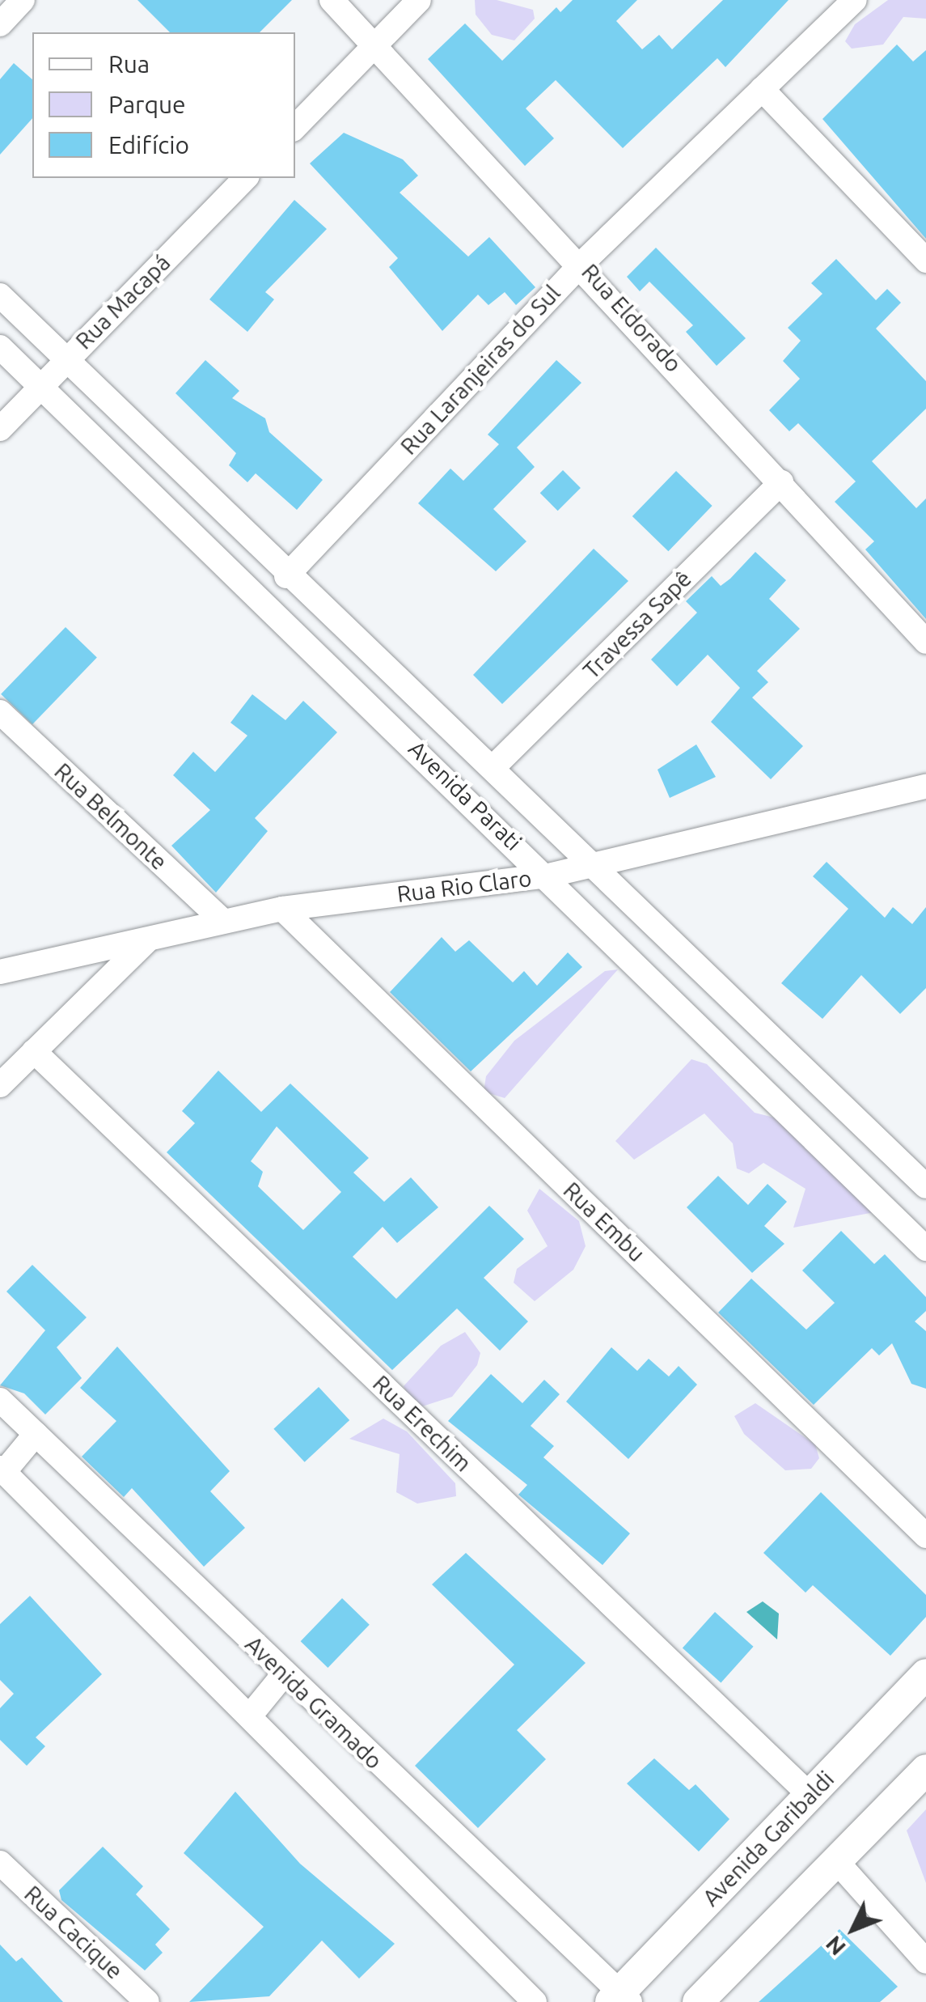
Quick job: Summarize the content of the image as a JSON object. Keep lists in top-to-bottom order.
{
  "streets": {
    "main road": ["Avenida Garibaldi"],
    "street": [
      "Rua Macapá",
      "Rua Eldorado",
      "Rua Laranjeiras do Sul",
      "Travessa Sapê",
      "Avenida Parati",
      "Rua Belmonte",
      "Rua Rio Claro",
      "Rua Embu",
      "Rua Erechim",
      "Avenida Gramado",
      "Rua Cacique"
    ]
  },
  "crossings": [
    ["Rua Macapá", "Avenida Parati"],
    ["Rua Eldorado", "Rua Laranjeiras do Sul"],
    ["Rua Eldorado", "Travessa Sapê"],
    ["Rua Laranjeiras do Sul", "Avenida Parati"],
    ["Travessa Sapê", "Avenida Parati"],
    ["Avenida Parati", "Rua Rio Claro"],
    ["Rua Belmonte", "Rua Rio Claro"],
    ["Rua Rio Claro", "Rua Embu"],
    ["Rua Erechim", "Avenida Garibaldi"],
    ["Avenida Gramado", "Avenida Garibaldi"]
  ],
  "legend": ["Rua", "Parque", "Edifício"],
  "north": "bottom left"
}
